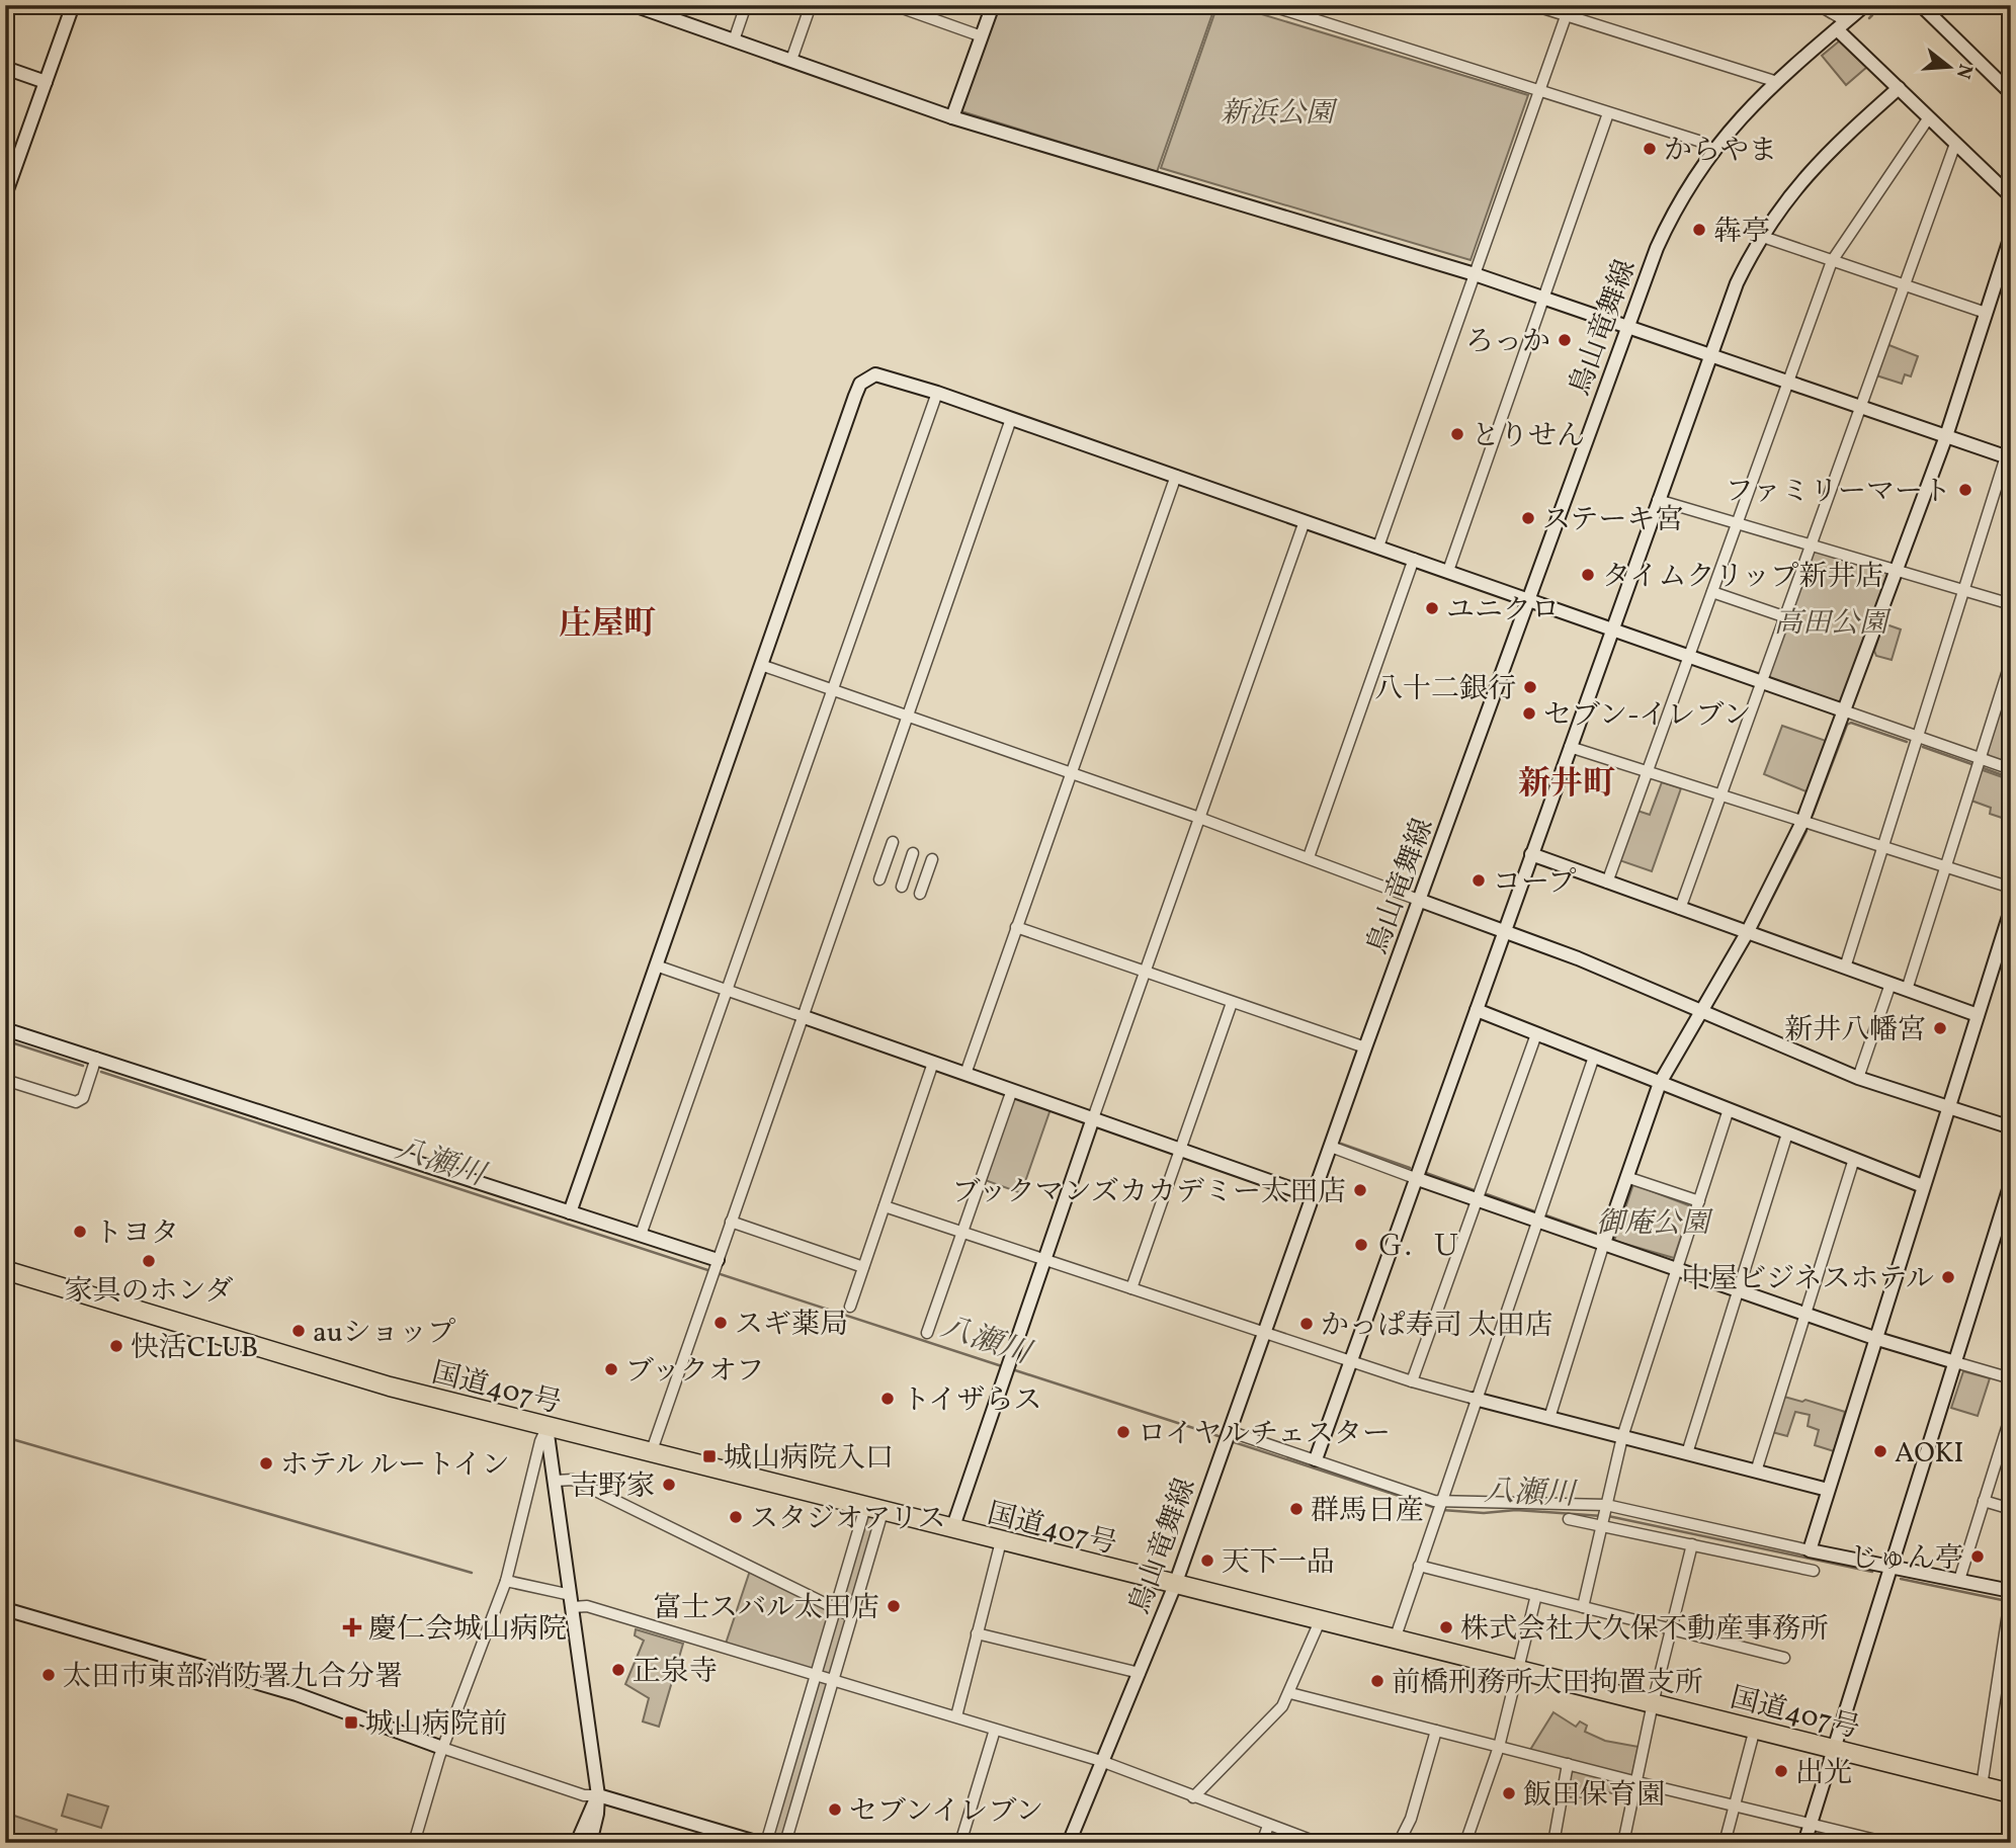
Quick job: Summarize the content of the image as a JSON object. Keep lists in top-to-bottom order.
{
  "streets": {
    "highway": ["国道407号"],
    "street": ["鳥山竜舞線"]
  },
  "crossings": [
    ["鳥山竜舞線", "国道407号"]
  ],
  "districts": ["庄屋町", "新井町"],
  "water": ["八瀬川"],
  "parks": ["新浜公園", "高田公園", "御庵公園"],
  "places": {
    "other": [
      "からやま",
      "犇亭",
      "ろっか",
      "とりせん",
      "ファミリーマート",
      "ステーキ宮",
      "タイムクリップ新井店",
      "ユニクロ",
      "八十二銀行",
      "セブン-イレブン",
      "コープ",
      "新井八幡宮",
      "ブックマンズカカデミー太田店",
      "トヨタ",
      "Ｇ．Ｕ",
      "家具のホンダ",
      "中屋ビジネスホテル",
      "スギ薬局",
      "かっぱ寿司 太田店",
      "auショップ",
      "快活CLUB",
      "ブックオフ",
      "トイザらス",
      "ロイヤルチェスター",
      "AOKI",
      "ホテル ルートイン",
      "吉野家",
      "群馬日産",
      "スタジオアリス",
      "じゅん亭",
      "天下一品",
      "富士スバル太田店",
      "株式会社大久保不動産事務所",
      "正泉寺",
      "太田市東部消防署九合分署",
      "前橋刑務所大田拘置支所",
      "出光",
      "飯田保育園",
      "セブンイレブン"
    ],
    "transit": ["城山病院入口", "城山病院前"],
    "health": ["慶仁会城山病院"]
  },
  "north": "right"
}
